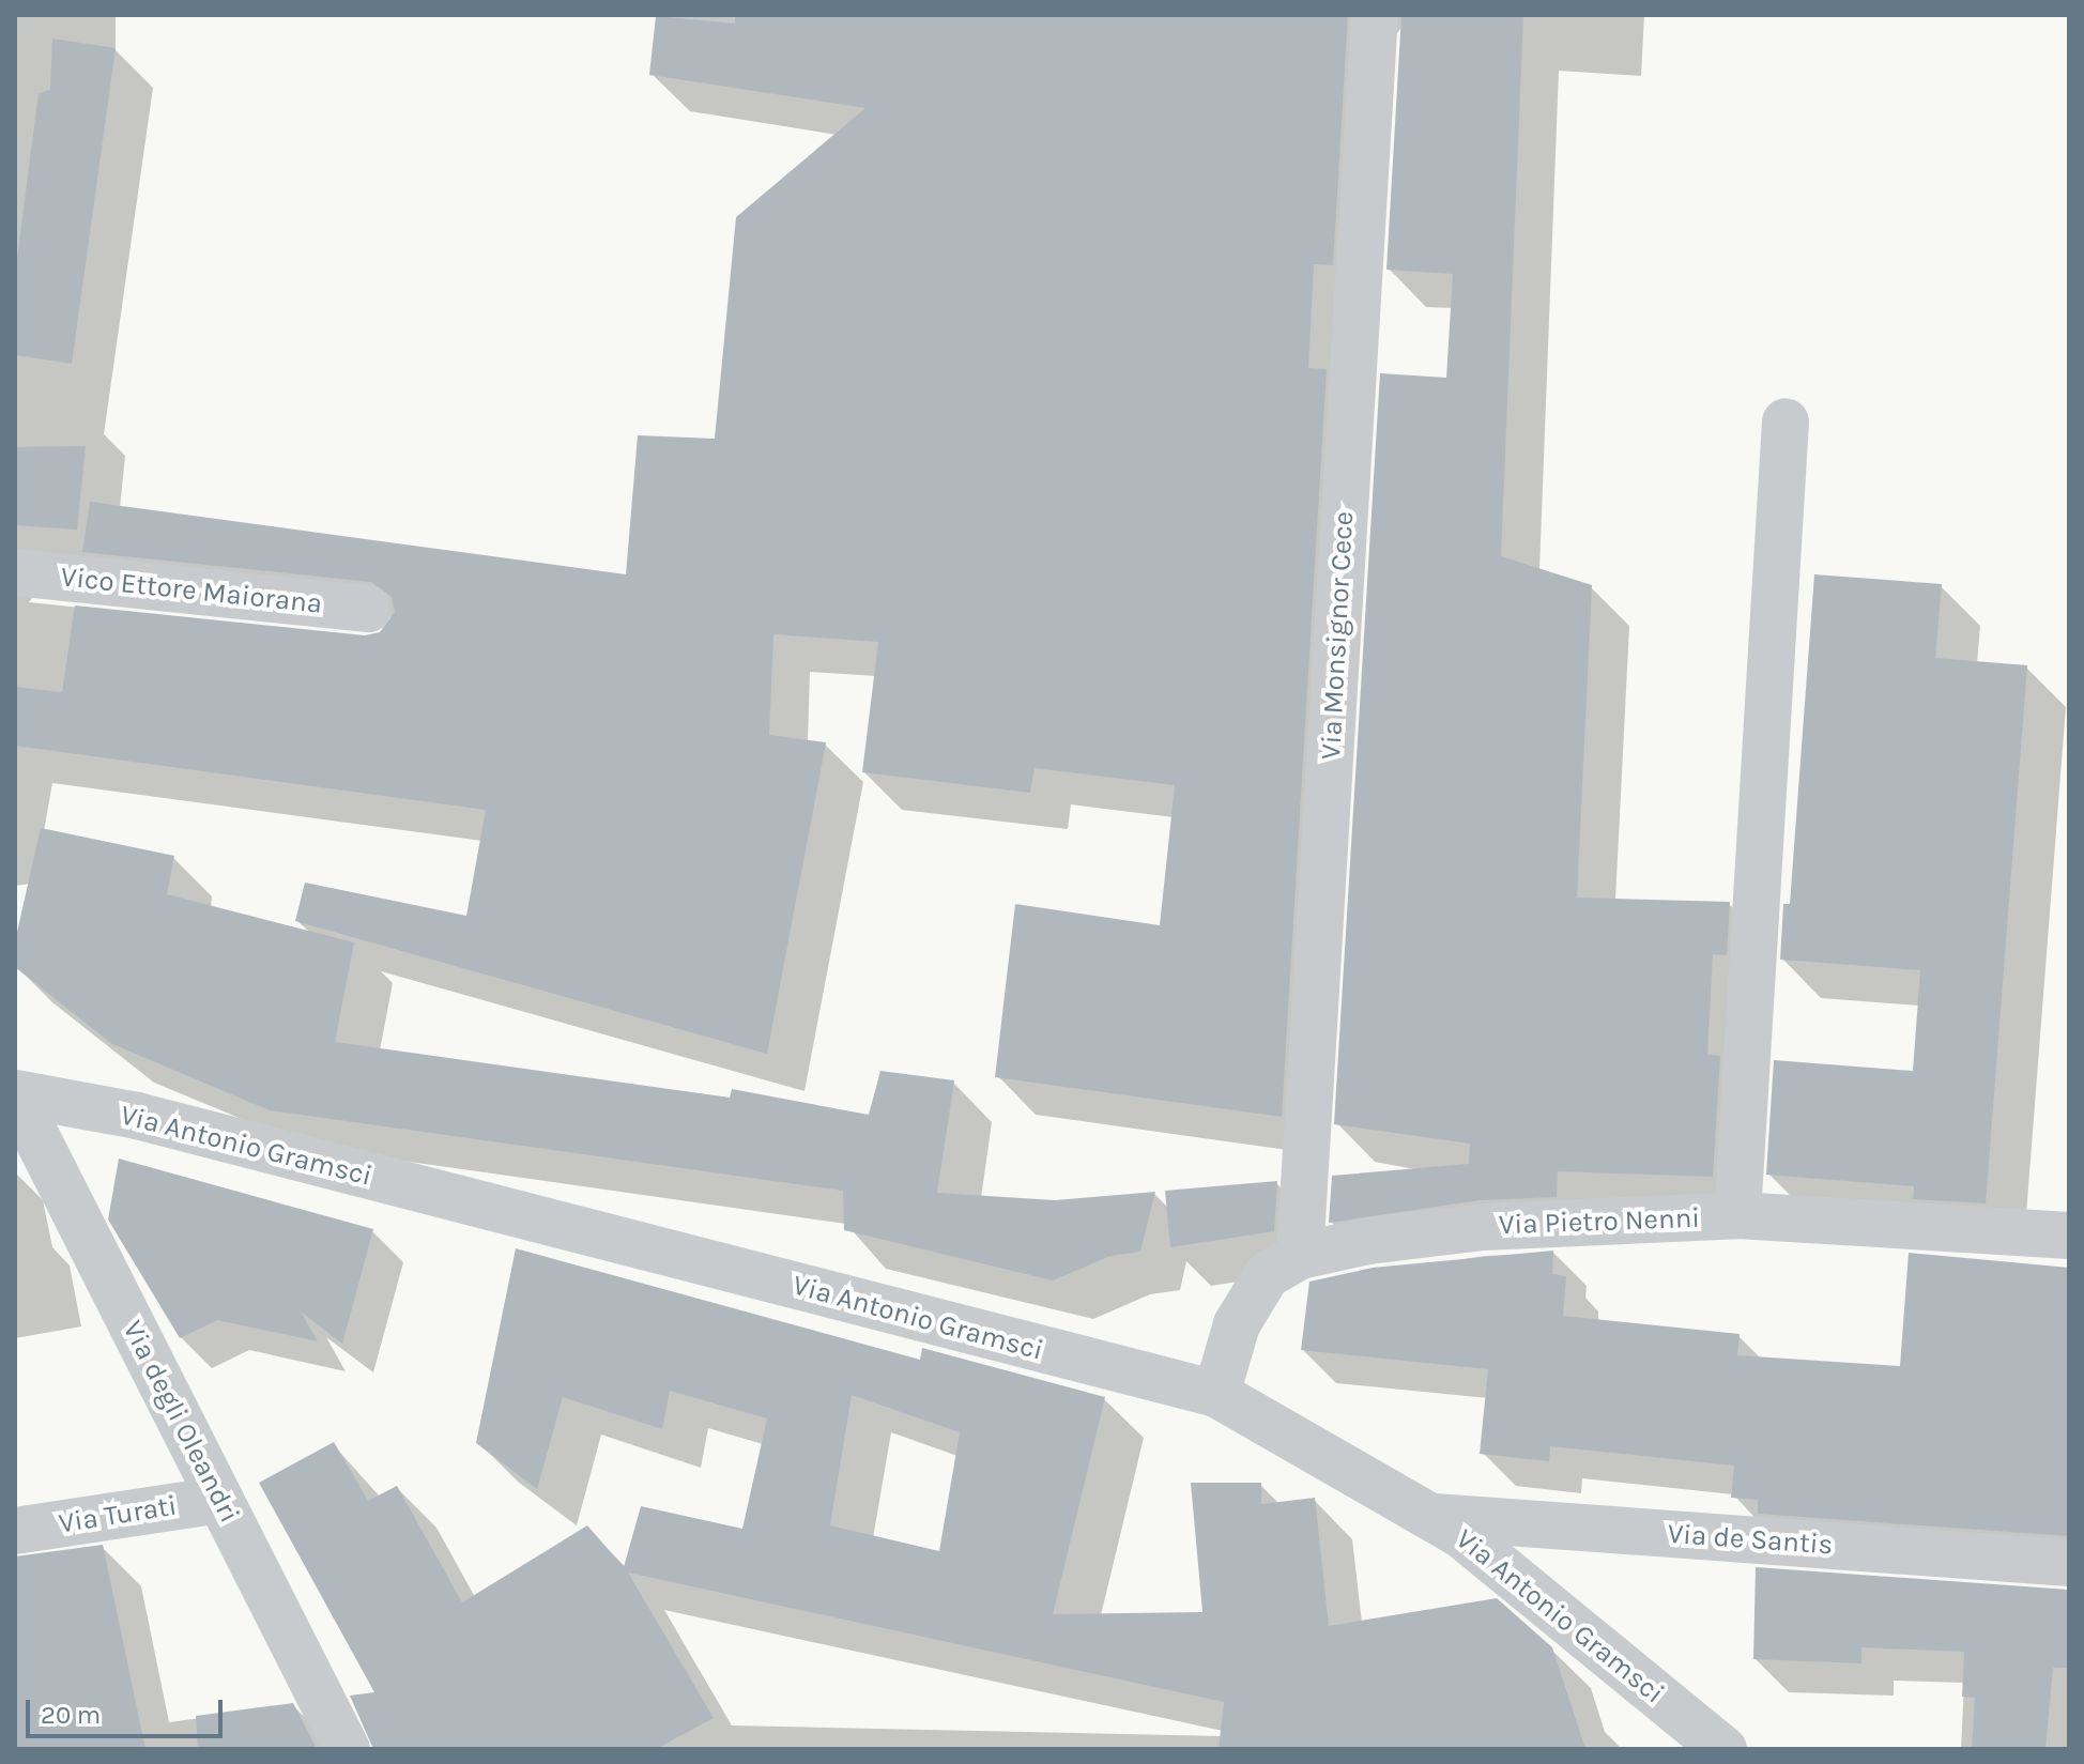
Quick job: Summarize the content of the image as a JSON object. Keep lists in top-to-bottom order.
{
  "streets": {
    "street": [
      "Vico Ettore Maiorana",
      "Via Monsignor Cece",
      "Via Antonio Gramsci",
      "Via Pietro Nenni",
      "Via degli Oleandri",
      "Via Turati",
      "Via de Santis"
    ]
  },
  "crossings": [
    ["Via Monsignor Cece", "Via Pietro Nenni"],
    ["Via Antonio Gramsci", "Via Pietro Nenni"],
    ["Via Antonio Gramsci", "Via degli Oleandri"],
    ["Via Antonio Gramsci", "Via de Santis"],
    ["Via degli Oleandri", "Via Turati"]
  ],
  "scale_bar": "20 m"
}
